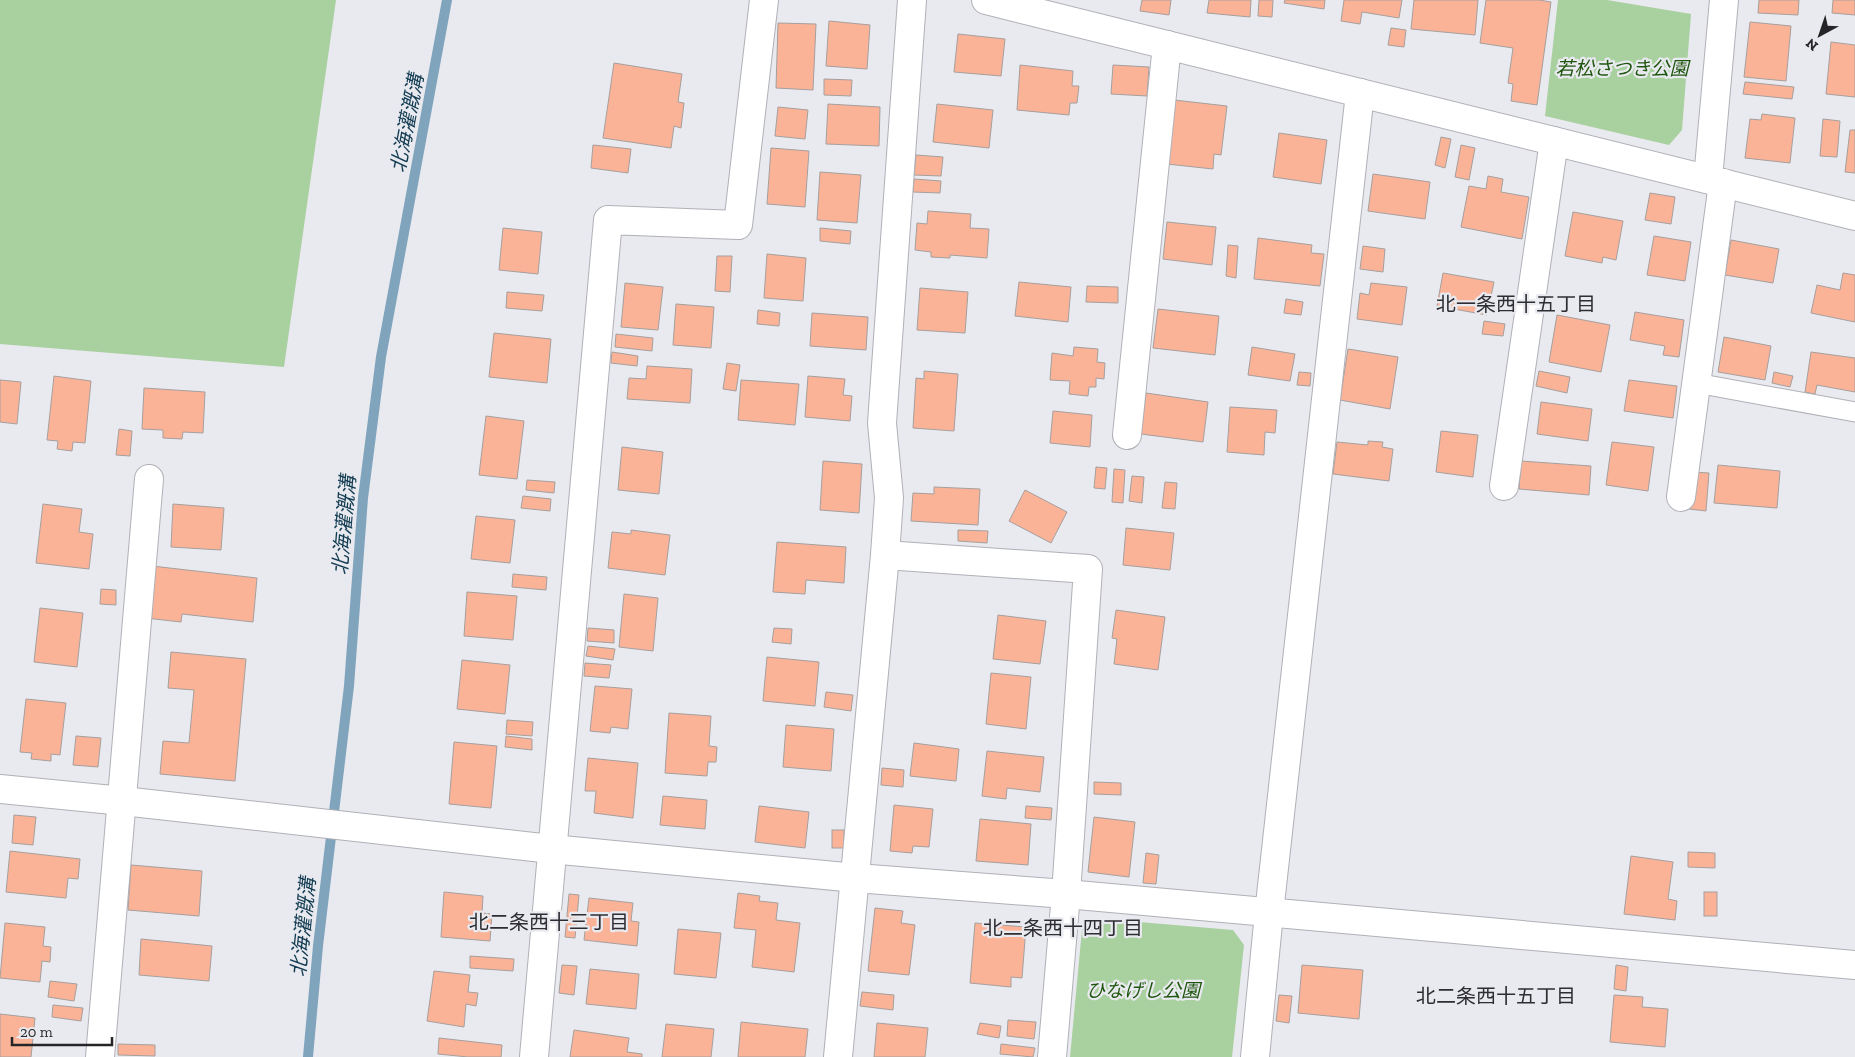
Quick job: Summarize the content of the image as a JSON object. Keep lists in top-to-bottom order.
{
  "districts": [
    "北一条西十五丁目",
    "北二条西十三丁目",
    "北二条西十四丁目",
    "北二条西十五丁目"
  ],
  "water": ["北海灌漑溝"],
  "parks": ["若松さつき公園", "ひなげし公園"],
  "scale_bar": "20 m",
  "north": "bottom left"
}
